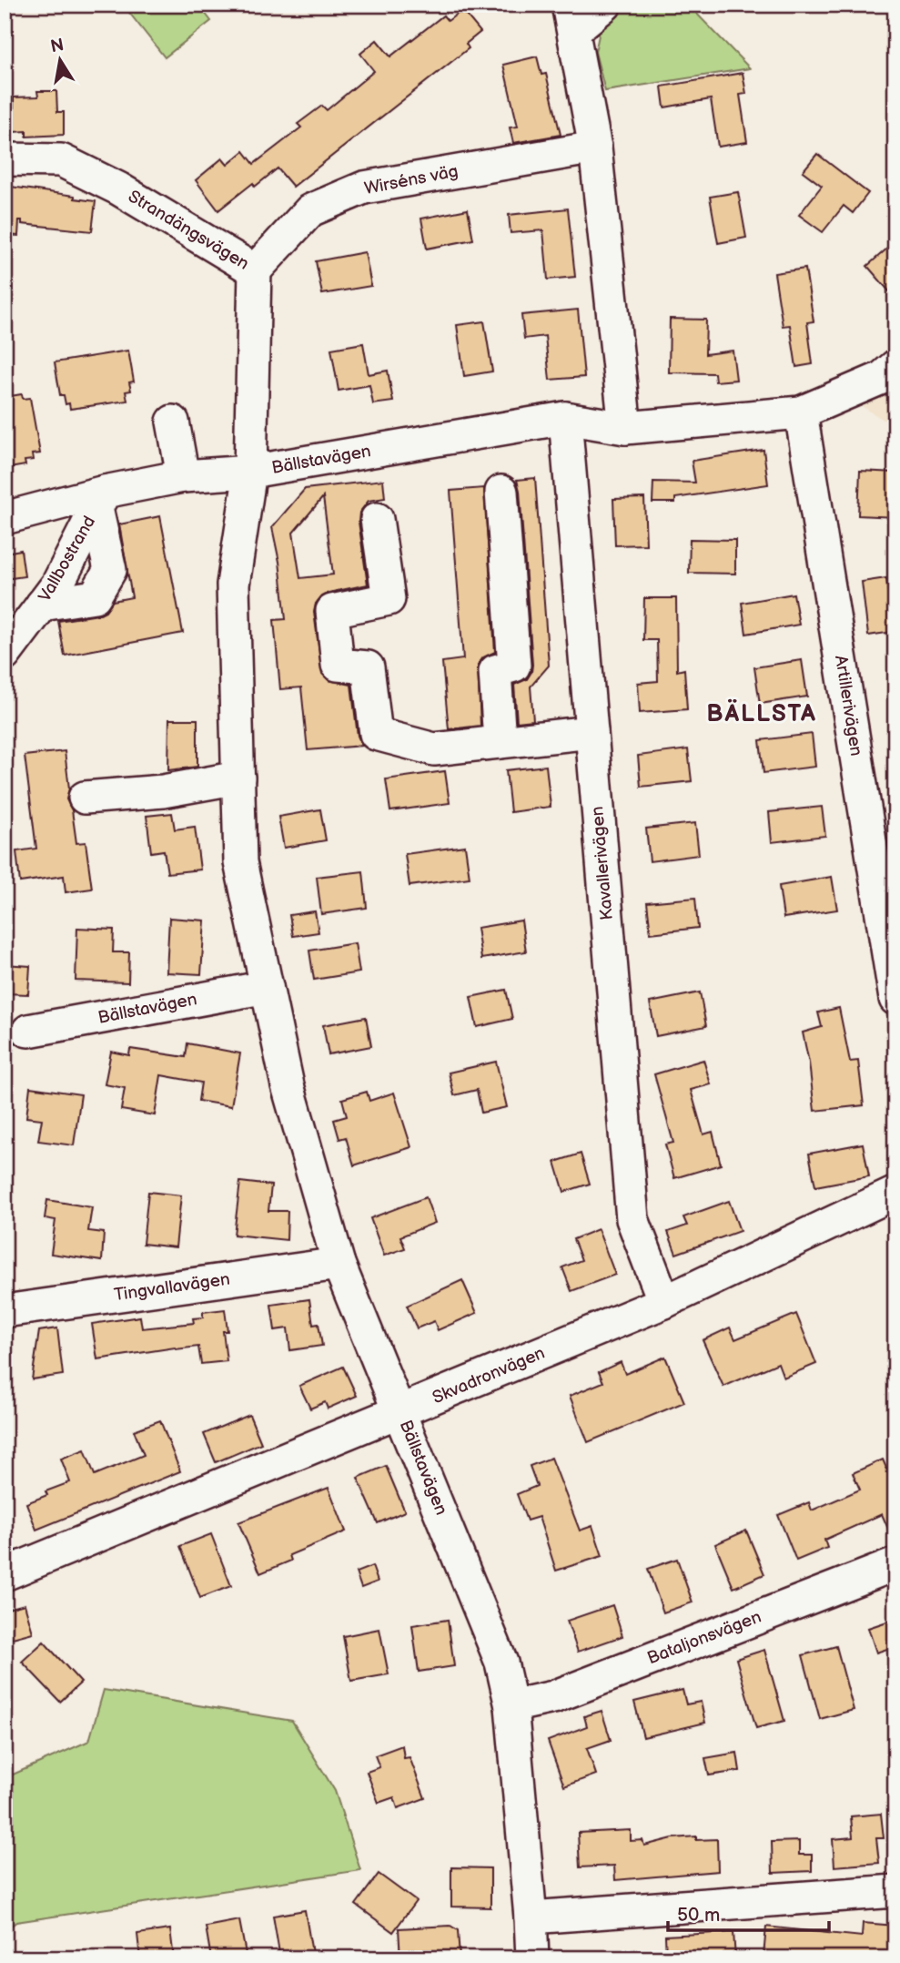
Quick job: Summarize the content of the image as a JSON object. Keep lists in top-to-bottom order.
{
  "streets": {
    "street": [
      "Wirséns väg",
      "Strandängsvägen",
      "Bällstavägen",
      "Vallbostrand",
      "Artillerivägen",
      "Kavallerivägen",
      "Tingvallavägen",
      "Skvadronvägen",
      "Bataljonsvägen"
    ]
  },
  "crossings": [
    ["Wirséns väg", "Strandängsvägen"],
    ["Strandängsvägen", "Bällstavägen"],
    ["Strandängsvägen", "Vallbostrand"],
    ["Bällstavägen", "Vallbostrand"],
    ["Bällstavägen", "Artillerivägen"],
    ["Bällstavägen", "Kavallerivägen"],
    ["Bällstavägen", "Tingvallavägen"],
    ["Bällstavägen", "Skvadronvägen"],
    ["Bällstavägen", "Bataljonsvägen"],
    ["Kavallerivägen", "Skvadronvägen"]
  ],
  "districts": ["BÄLLSTA"],
  "scale_bar": "50 m",
  "north": "top"
}
